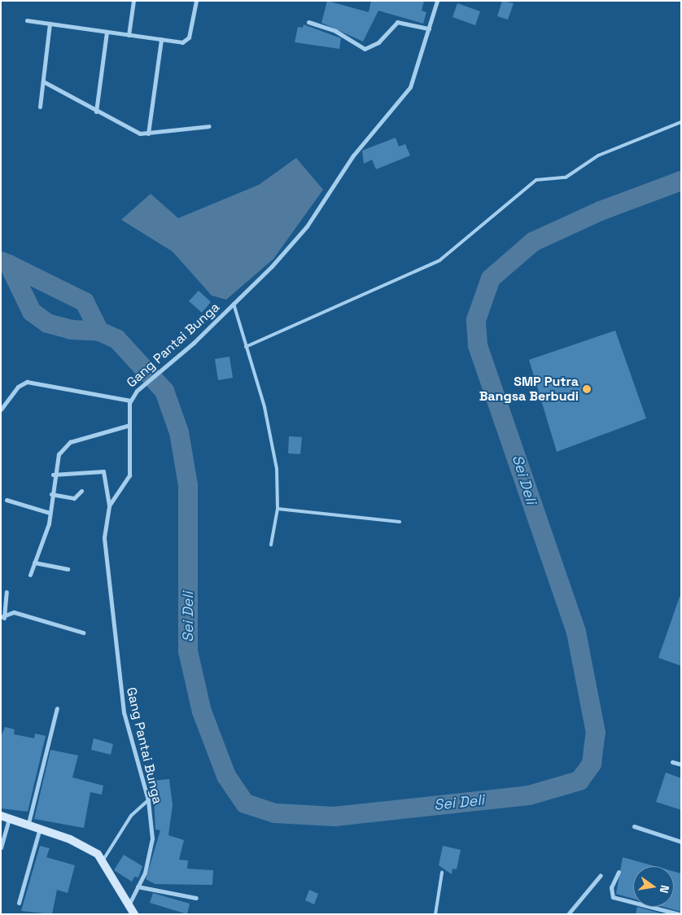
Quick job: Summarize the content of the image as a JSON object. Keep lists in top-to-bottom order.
{
  "streets": {
    "street": ["Gang Pantai Bunga"]
  },
  "water": ["Sei Deli"],
  "places": ["SMP Putra Bangsa Berbudi"],
  "north": "right"
}
